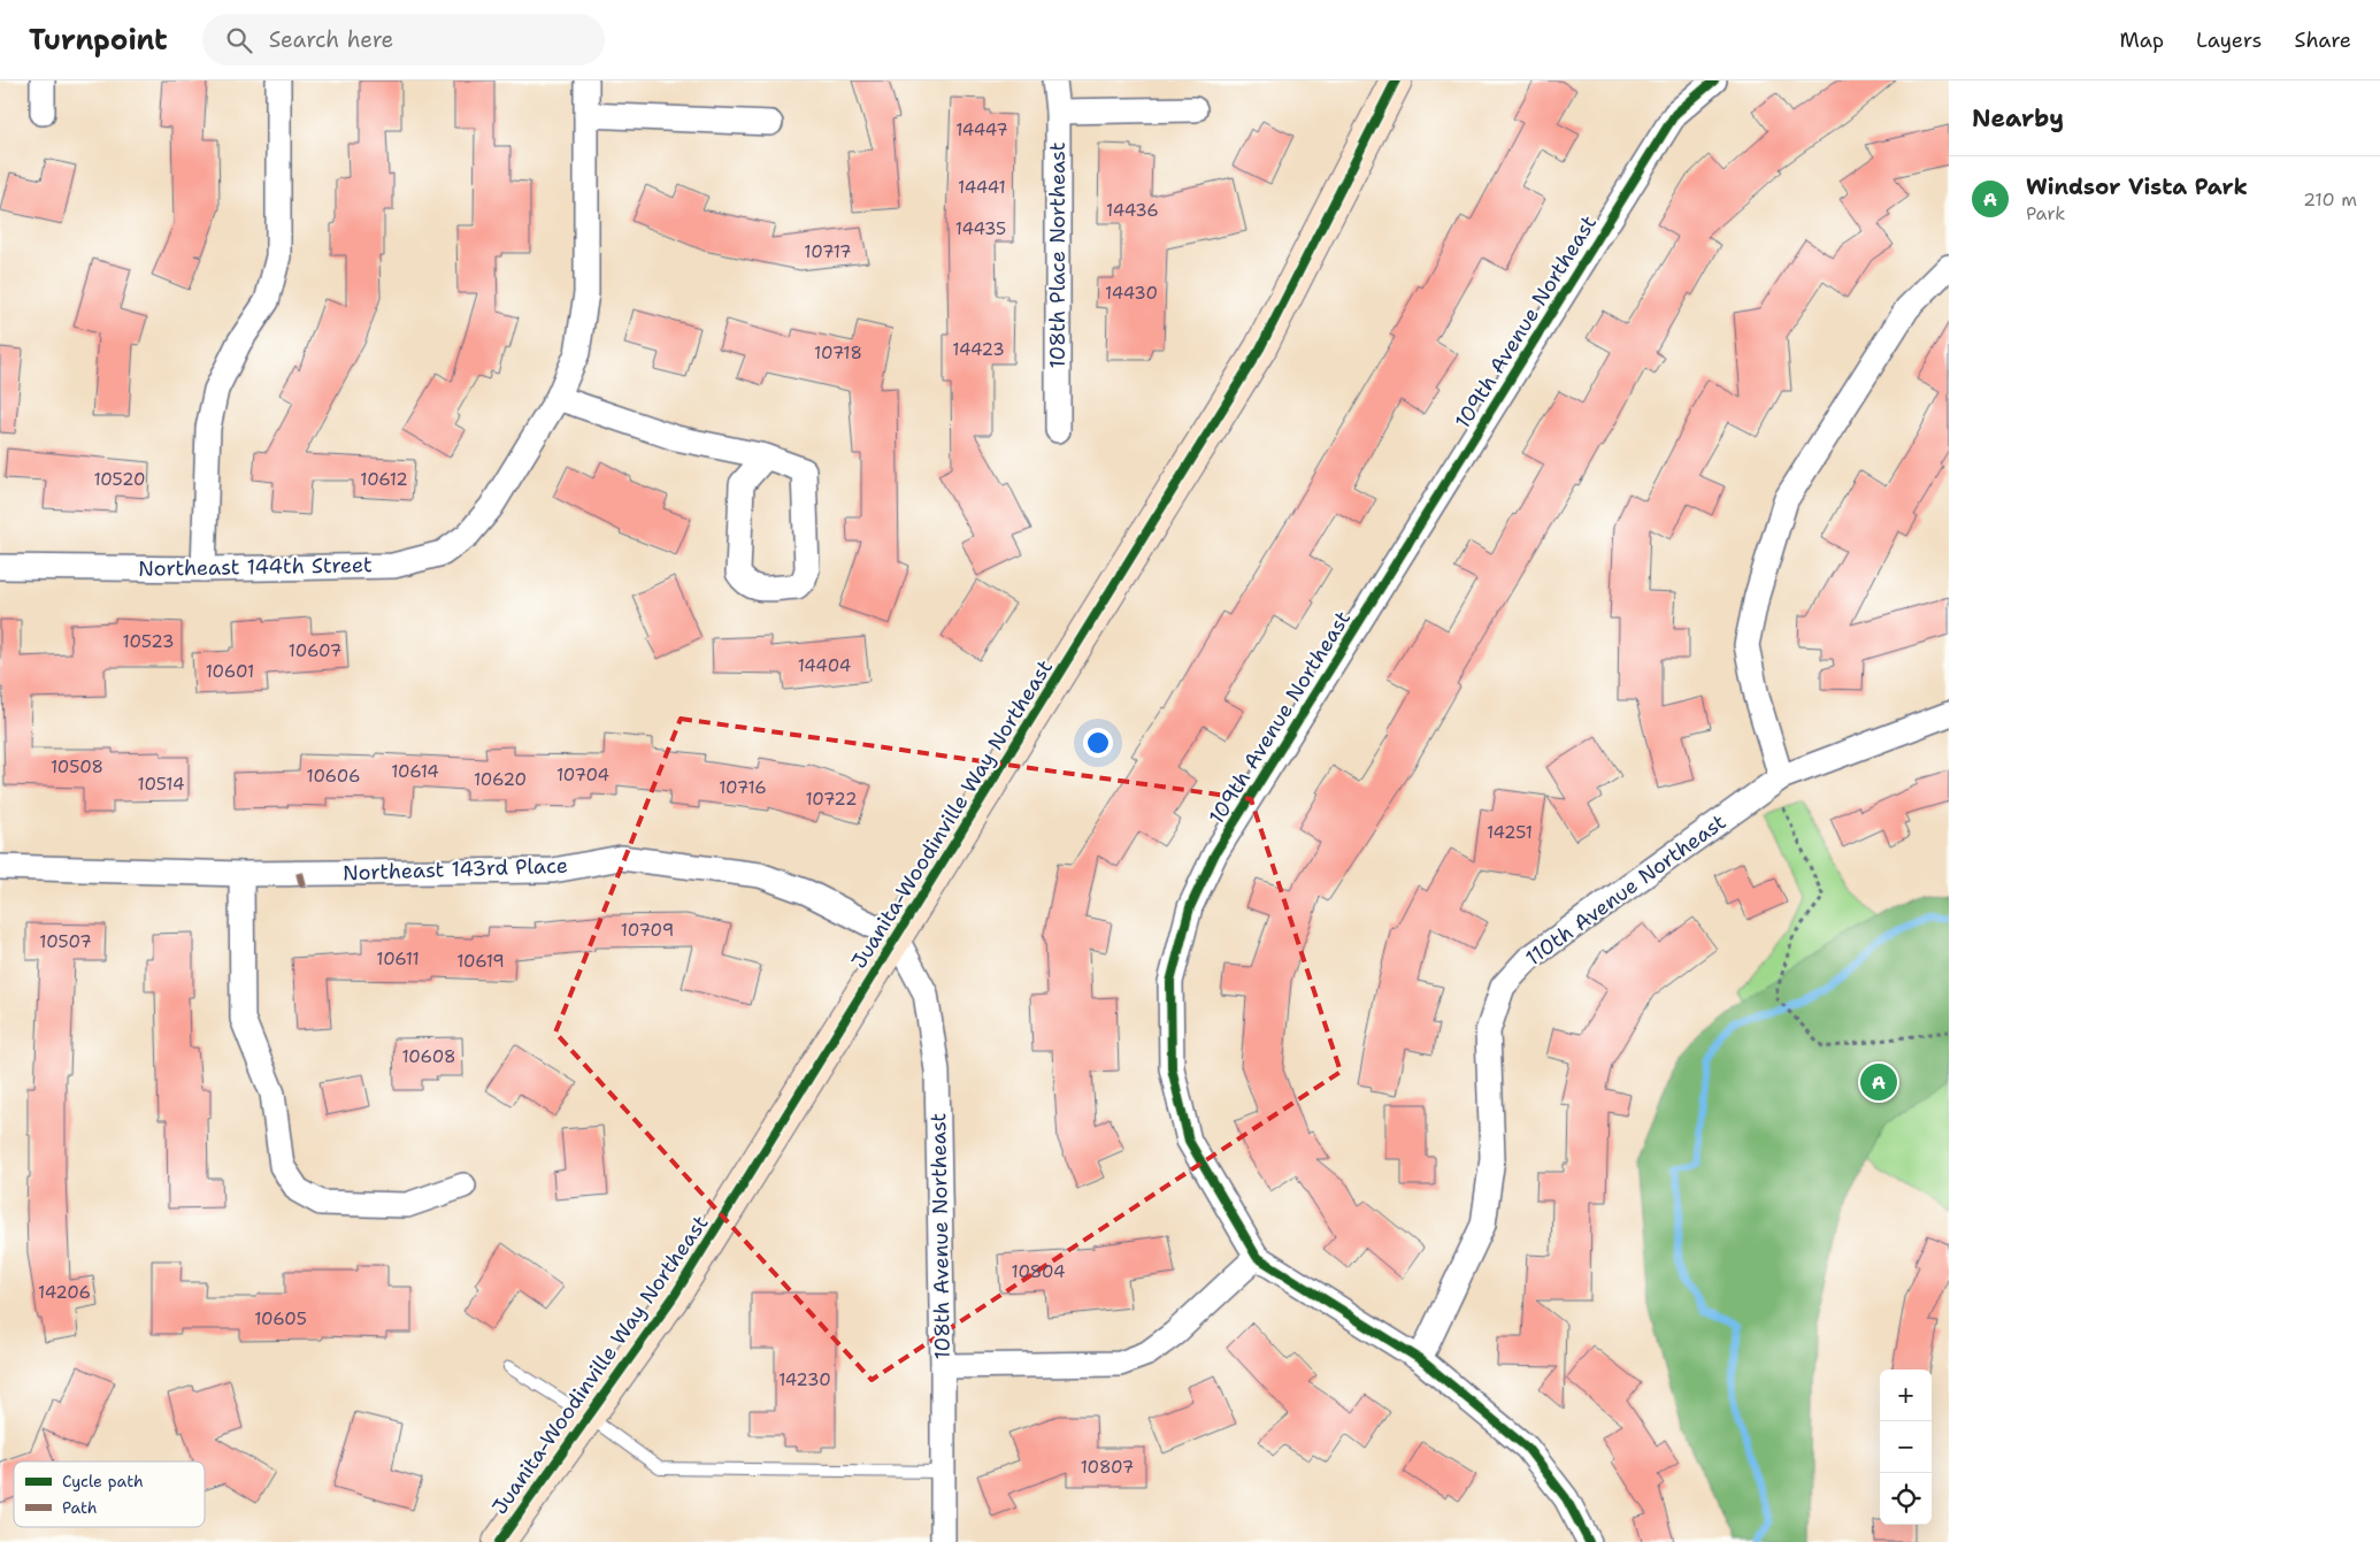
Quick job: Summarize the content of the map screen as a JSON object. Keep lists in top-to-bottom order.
{
  "streets": {
    "main road": ["Juanita-Woodinville Way Northeast"],
    "street": [
      "108th Place Northeast",
      "109th Avenue Northeast",
      "Northeast 144th Street",
      "Northeast 143rd Place",
      "110th Avenue Northeast",
      "108th Avenue Northeast"
    ]
  },
  "crossings": [
    ["109th Avenue Northeast", "110th Avenue Northeast"],
    ["Juanita-Woodinville Way Northeast", "Northeast 143rd Place"],
    ["Juanita-Woodinville Way Northeast", "108th Avenue Northeast"],
    ["Northeast 143rd Place", "108th Avenue Northeast"]
  ],
  "house_numbers": [
    "14447",
    "14441",
    "14436",
    "14435",
    "10717",
    "14430",
    "14423",
    "10718",
    "10520",
    "10612",
    "10523",
    "10607",
    "14404",
    "10601",
    "10508",
    "10614",
    "10704",
    "10606",
    "10620",
    "10514",
    "10716",
    "10722",
    "14251",
    "10709",
    "10507",
    "10611",
    "10619",
    "10608",
    "10804",
    "14206",
    "10605",
    "14230",
    "10807"
  ],
  "legend": ["Cycle path", "Path"],
  "page": {
    "header": "Turnpoint",
    "search": "Search here",
    "nav": ["Map", "Layers", "Share"],
    "heading": "Nearby",
    "list": [
      {
        "mark": "A",
        "name": "Windsor Vista Park",
        "note": "Park",
        "value": "210 m"
      }
    ],
    "pins": "A",
    "map_buttons": ["+", "−"]
  }
}
